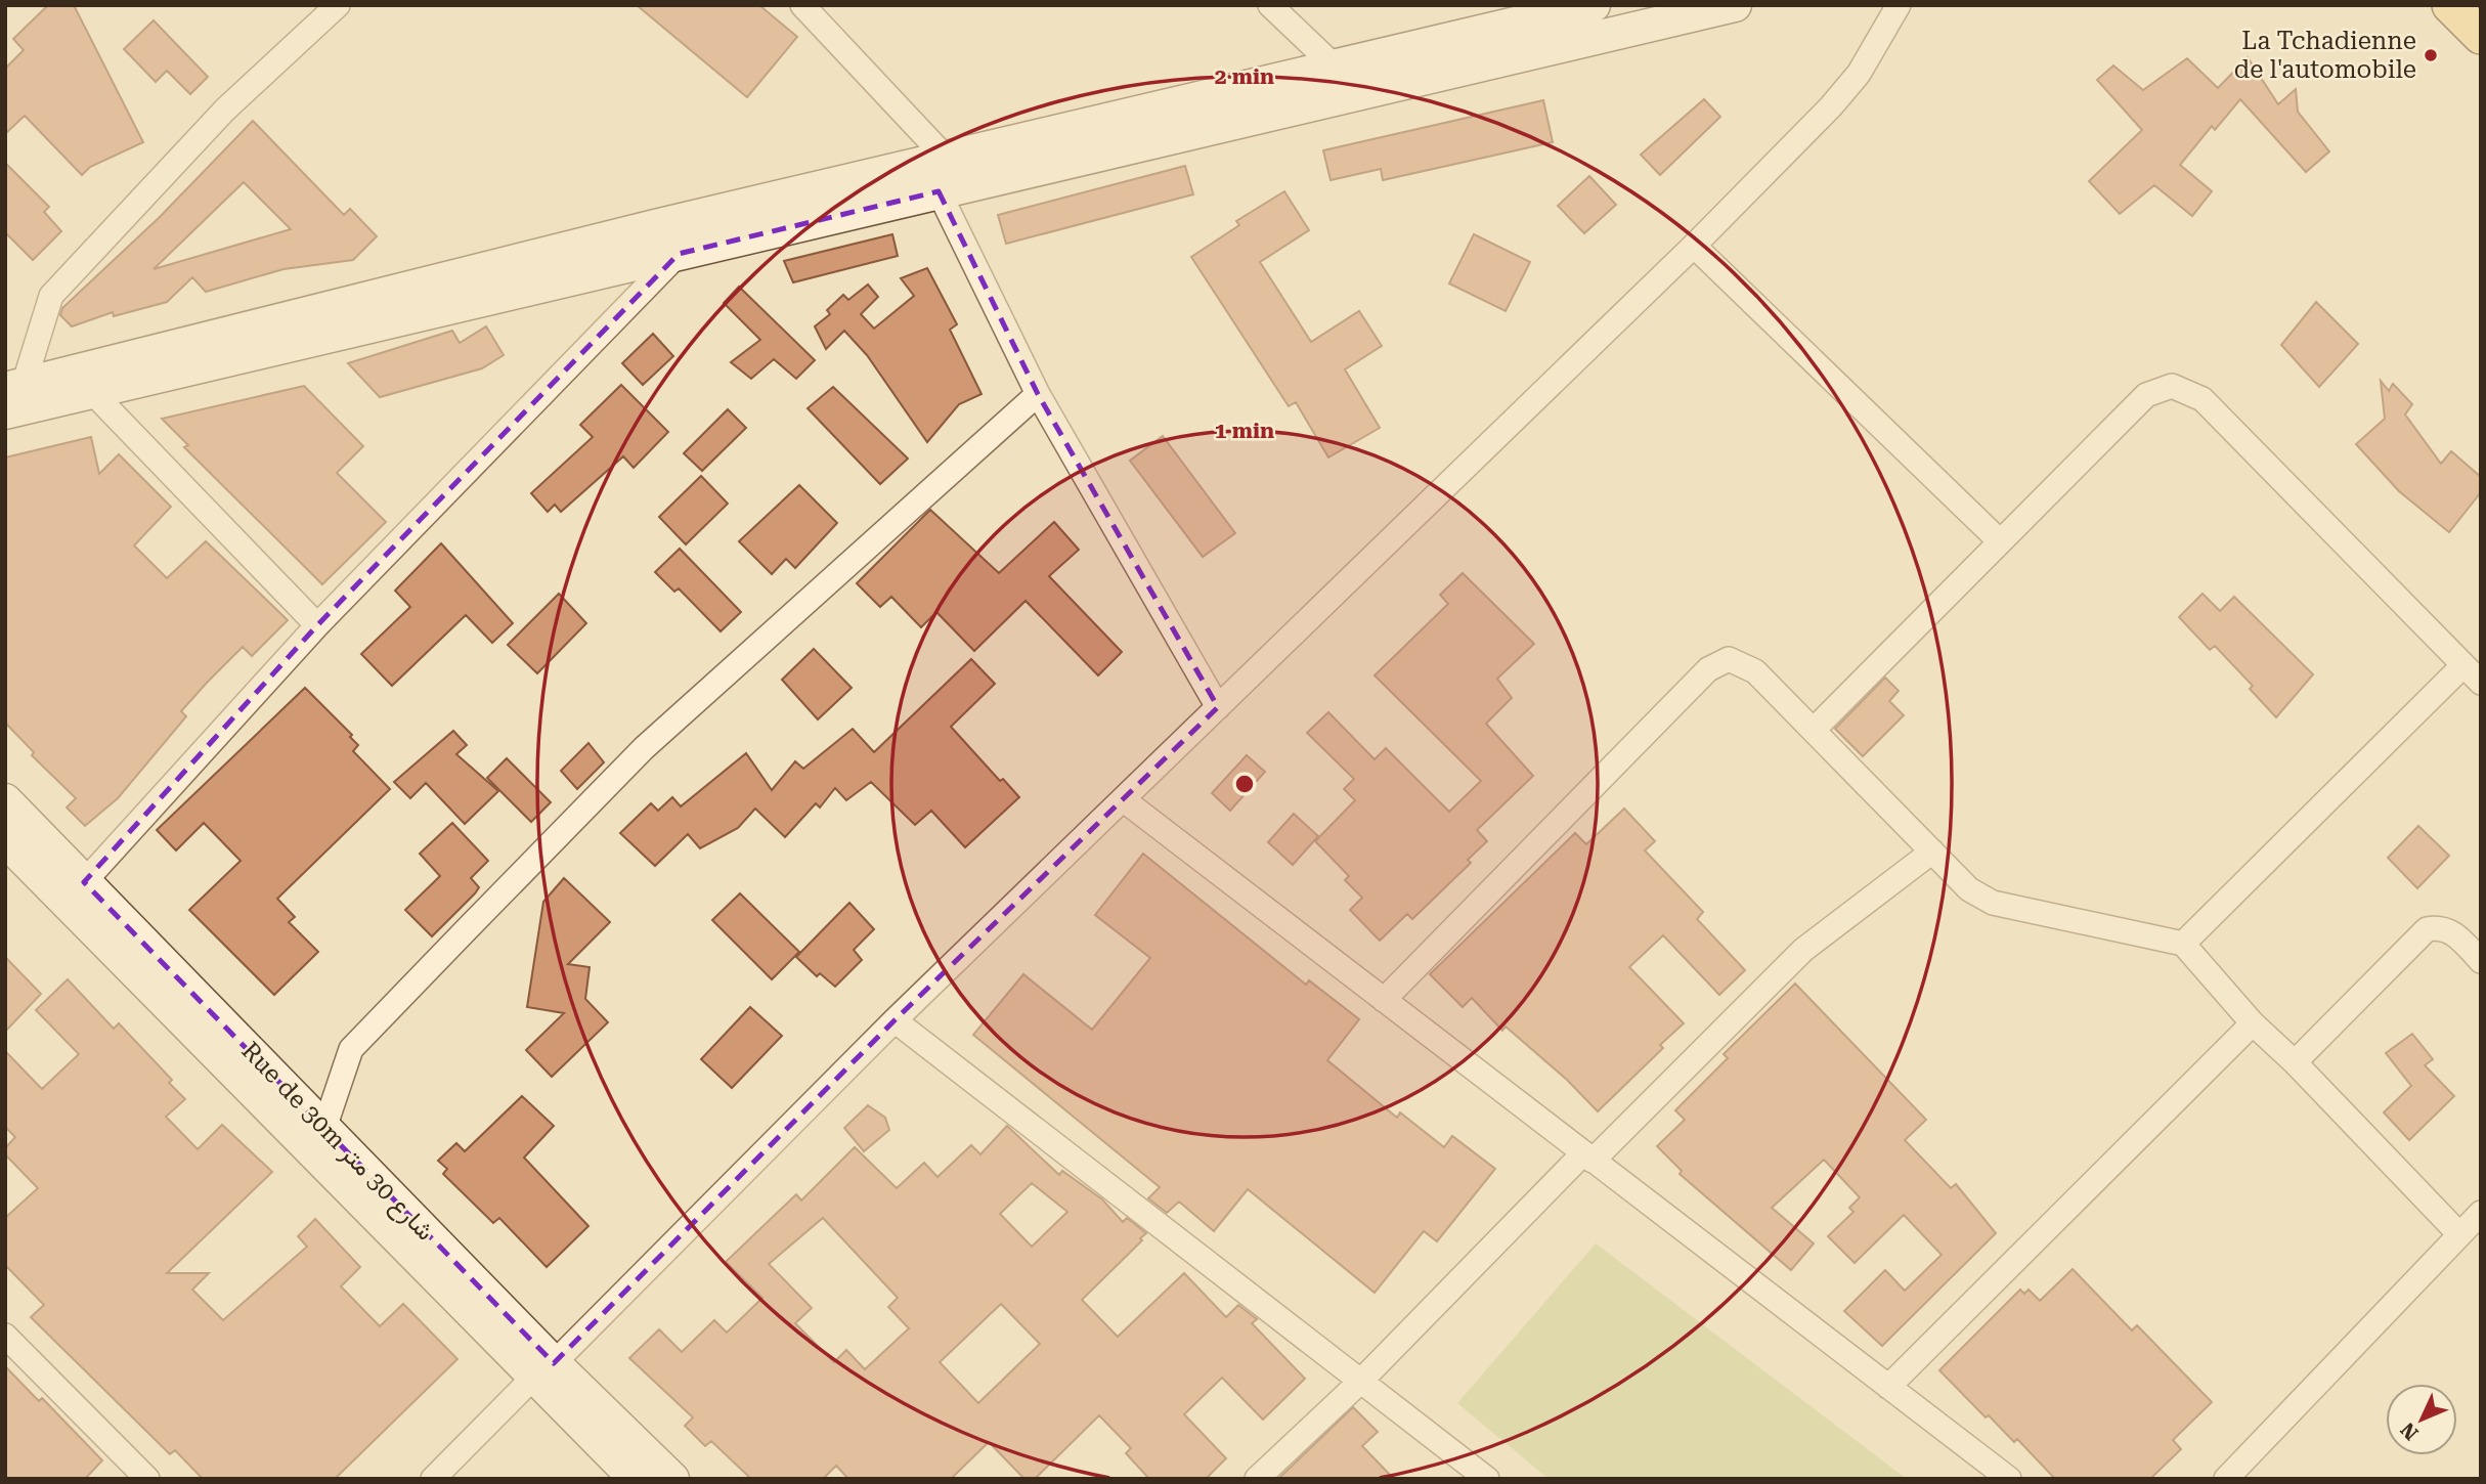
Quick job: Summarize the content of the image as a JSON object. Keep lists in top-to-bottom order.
{
  "streets": {
    "street": ["Rue de 30m شارع 30 متر"]
  },
  "places": ["La Tchadienne de l'automobile"],
  "north": "bottom left",
  "rings": ["2 min", "1 min"]
}
